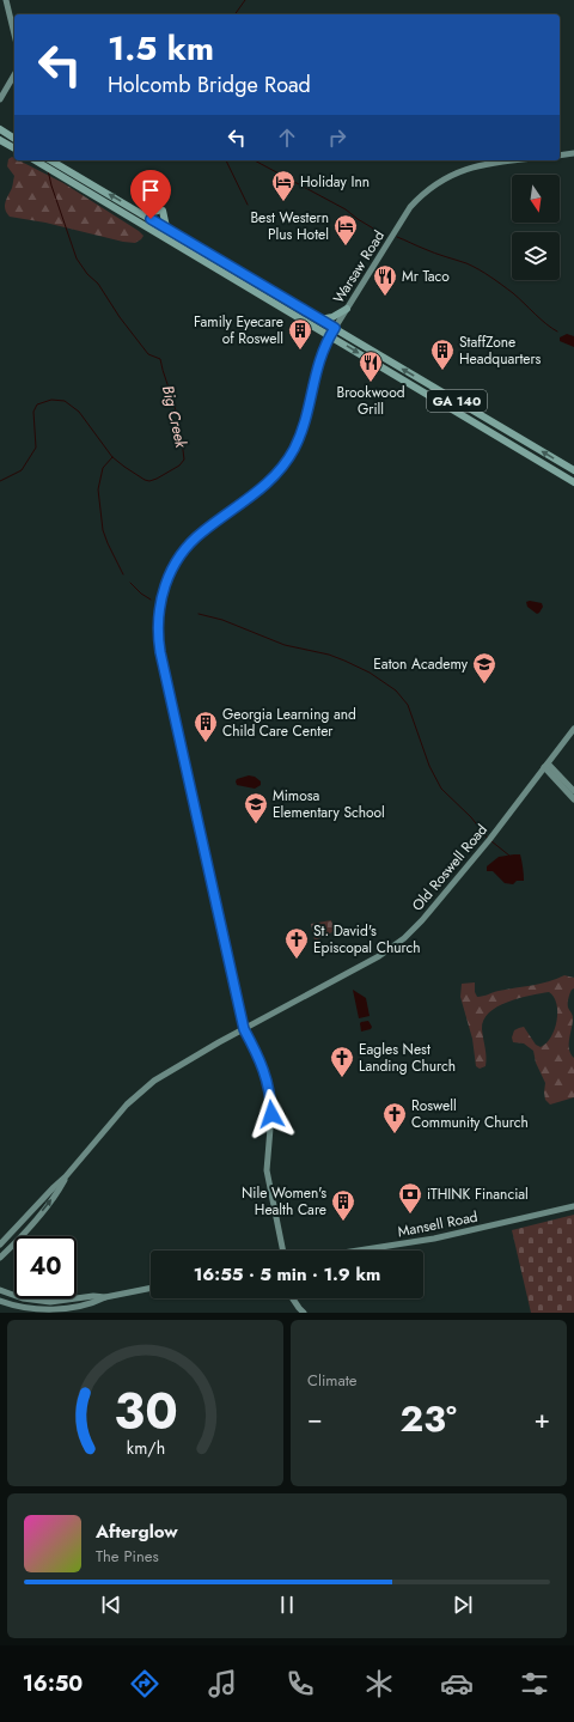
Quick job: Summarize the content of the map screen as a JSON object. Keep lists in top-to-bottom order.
{
  "streets": {
    "main road": ["GA 140"],
    "street": ["Warsaw Road", "Old Roswell Road", "Mansell Road"]
  },
  "crossings": [
    ["Warsaw Road", "GA 140"],
    ["Warsaw Road", "Old Roswell Road"]
  ],
  "water": ["Big Creek"],
  "places": {
    "hotel": ["Holiday Inn", "Best Western Plus Hotel"],
    "restaurant": ["Mr Taco", "Brookwood Grill"],
    "building": [
      "Family Eyecare of Roswell",
      "StaffZone Headquarters",
      "Georgia Learning and Child Care Center",
      "Nile Women's Health Care"
    ],
    "school or university": ["Eaton Academy", "Mimosa Elementary School"],
    "church": ["St. David's Episcopal Church", "Eagles Nest Landing Church", "Roswell Community Church"],
    "bank": ["iTHINK Financial"]
  },
  "north": "bottom",
  "page": {
    "turn": ["1.5 km", "Holcomb Bridge Road"],
    "limit": "40",
    "trip": "16:55 · 5 min · 1.9 km",
    "tile": "Climate",
    "heat": ["−", "23°", "+"],
    "song": ["Afterglow", "The Pines"],
    "tabs": "16:50",
    "gauge": ["30", "km/h"]
  }
}
